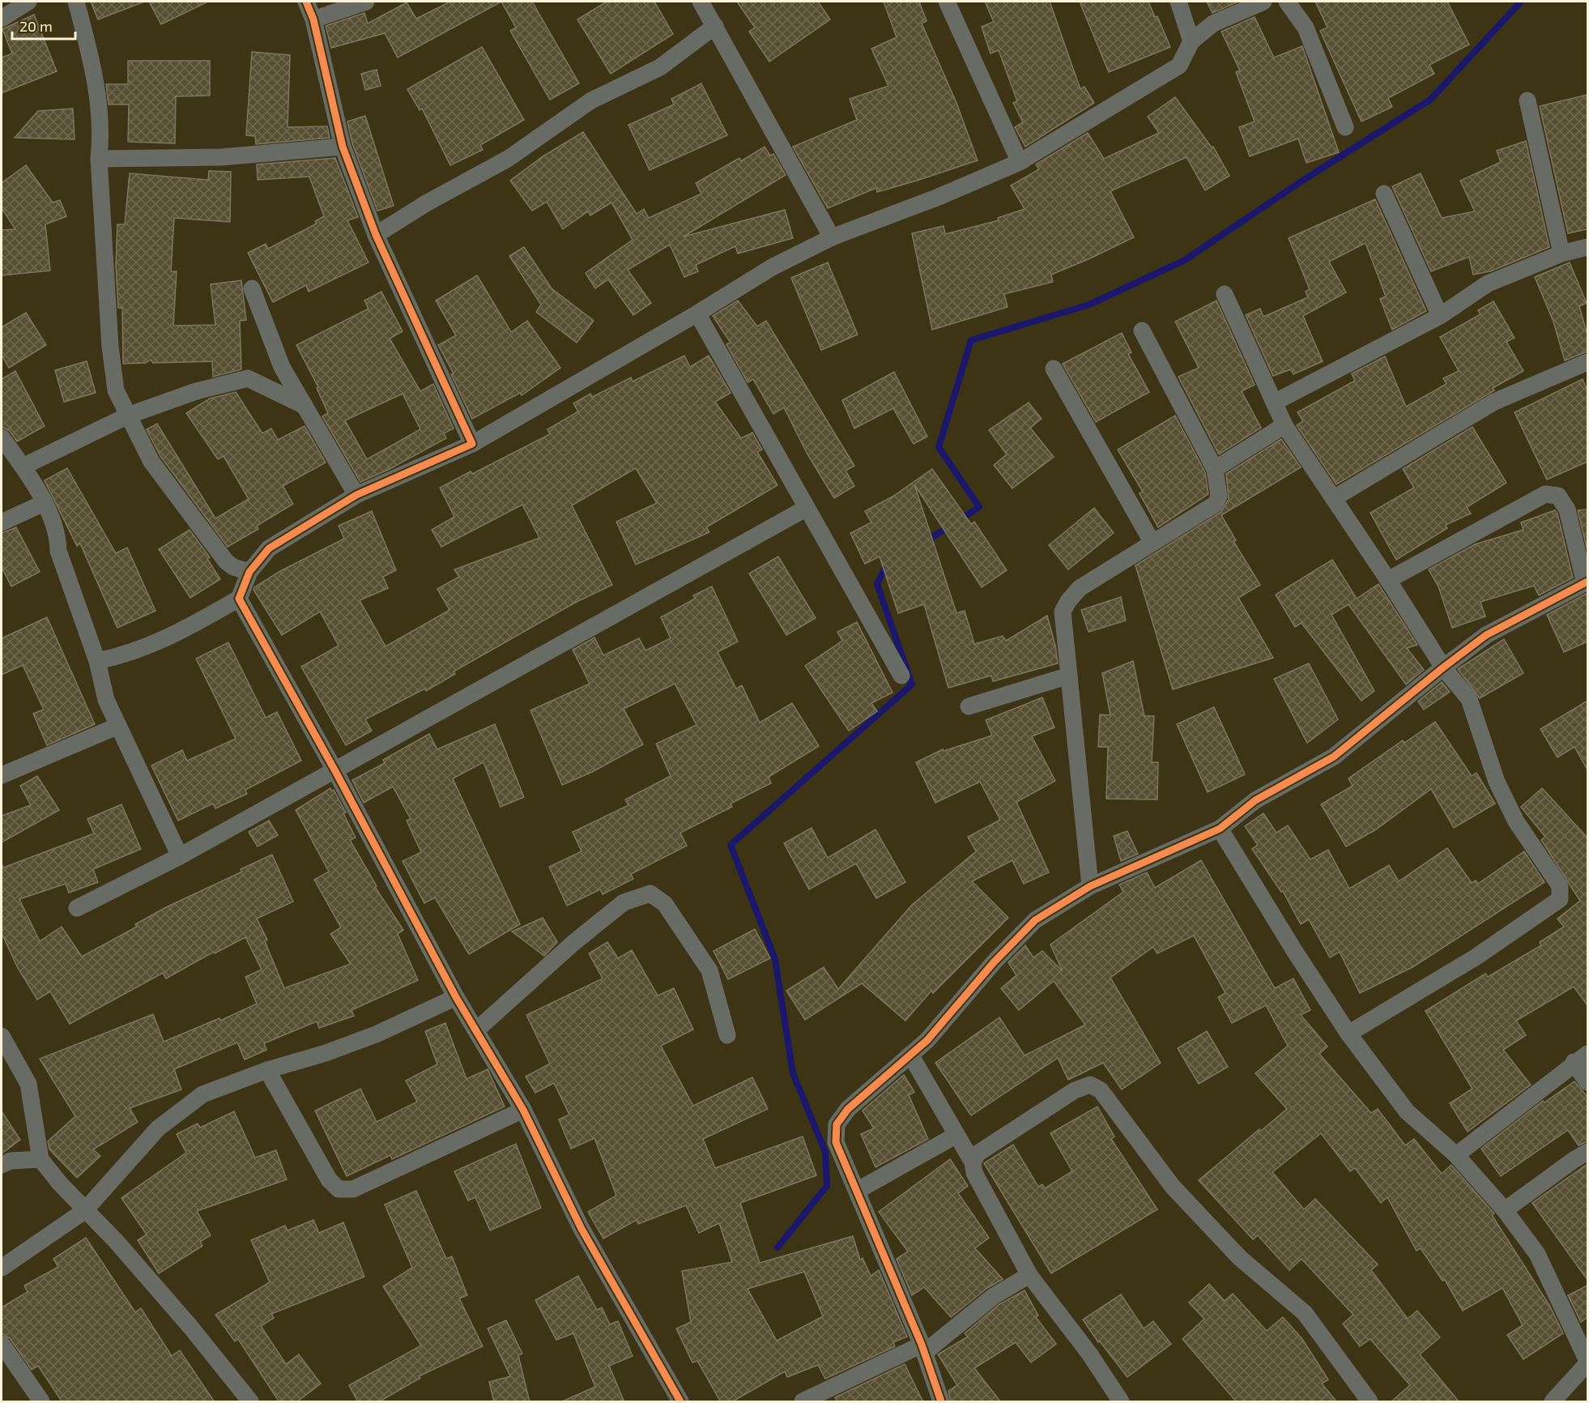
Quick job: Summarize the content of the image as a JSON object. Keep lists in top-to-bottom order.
{
  "scale_bar": "20 m"
}
